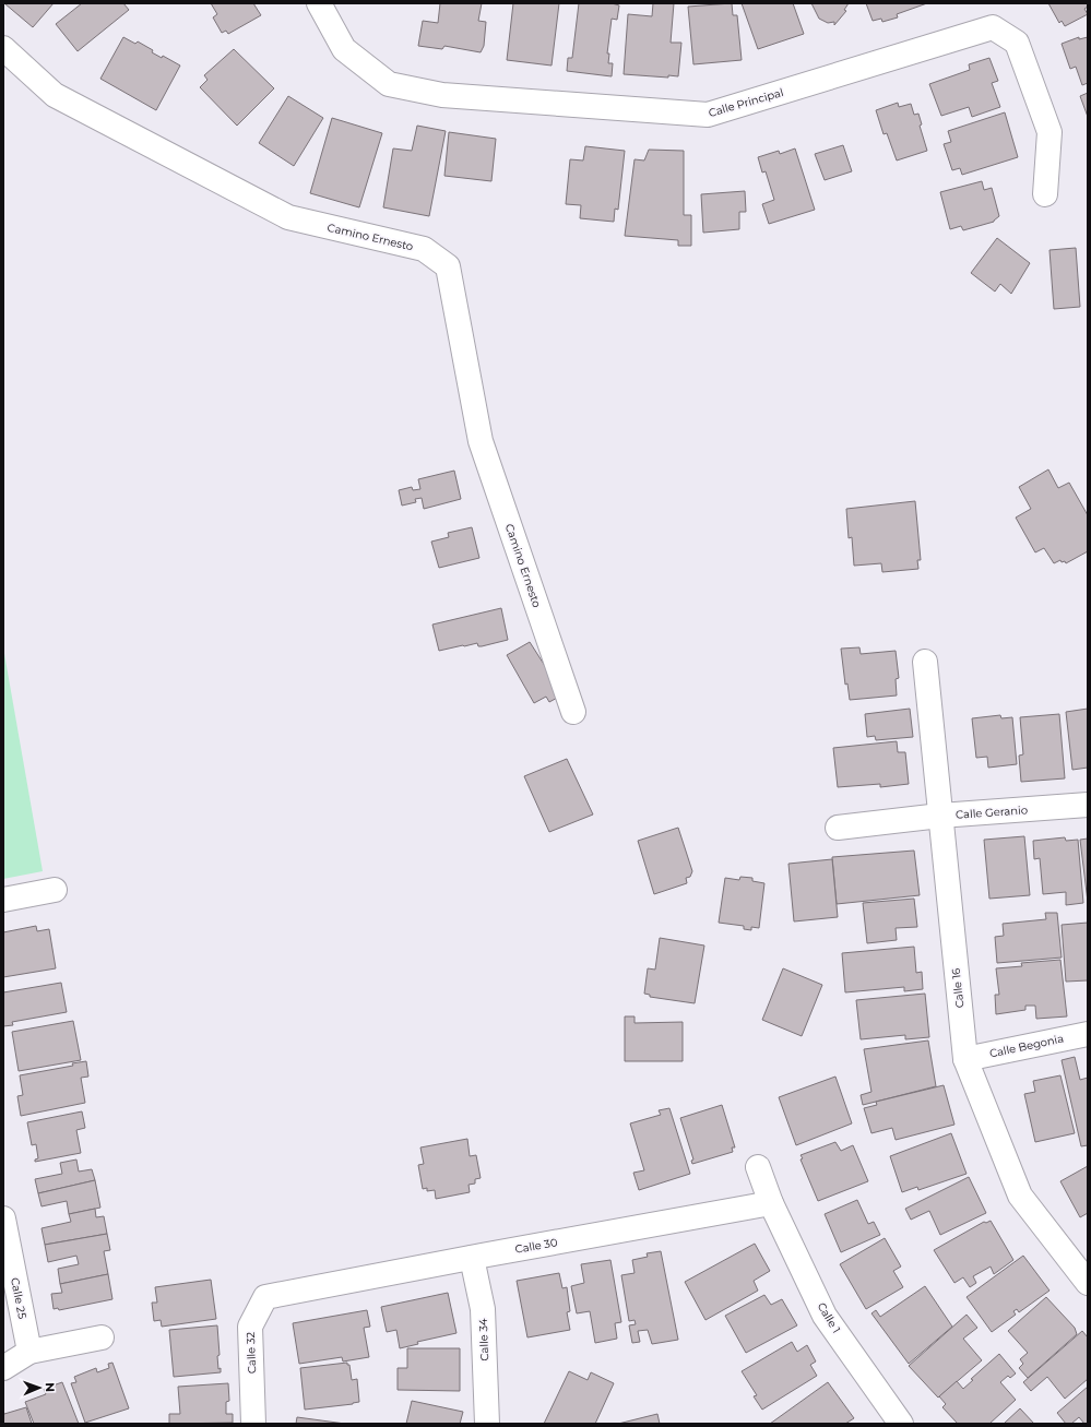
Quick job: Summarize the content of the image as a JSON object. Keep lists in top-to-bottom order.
{
  "streets": {
    "street": [
      "Calle Principal",
      "Camino Ernesto",
      "Calle Geranio",
      "Calle 16",
      "Calle Begonia",
      "Calle 30",
      "Calle 25",
      "Calle 1",
      "Calle 34",
      "Calle 32"
    ]
  },
  "crossings": [
    ["Calle Geranio", "Calle 16"],
    ["Calle 16", "Calle Begonia"],
    ["Calle 30", "Calle 1"],
    ["Calle 30", "Calle 34"],
    ["Calle 30", "Calle 32"]
  ],
  "north": "right"
}
